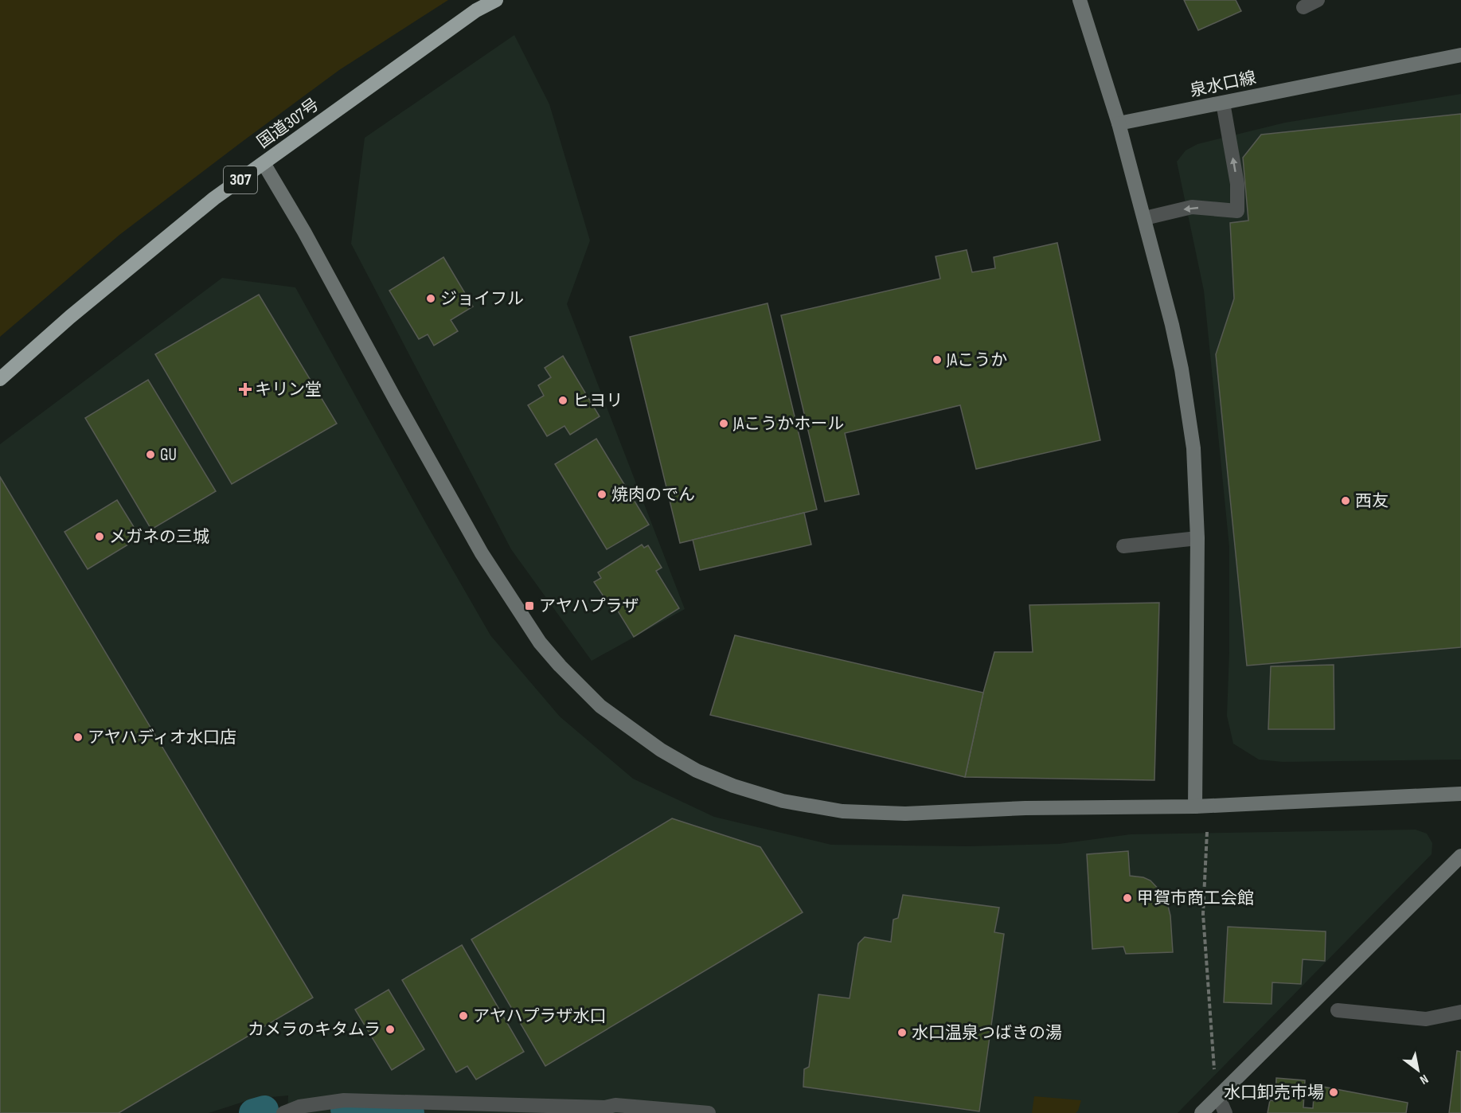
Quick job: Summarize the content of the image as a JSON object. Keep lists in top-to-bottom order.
{
  "streets": {
    "highway": ["国道307号", "307"],
    "street": ["泉水口線"]
  },
  "places": {
    "other": [
      "ジョイフル",
      "JAこうか",
      "ヒヨリ",
      "JAこうかホール",
      "GU",
      "焼肉のでん",
      "西友",
      "メガネの三城",
      "アヤハディオ水口店",
      "甲賀市商工会館",
      "アヤハプラザ水口",
      "カメラのキタムラ",
      "水口温泉つばきの湯",
      "水口卸売市場"
    ],
    "health": ["キリン堂"],
    "transit": ["アヤハプラザ"]
  },
  "north": "bottom right"
}
